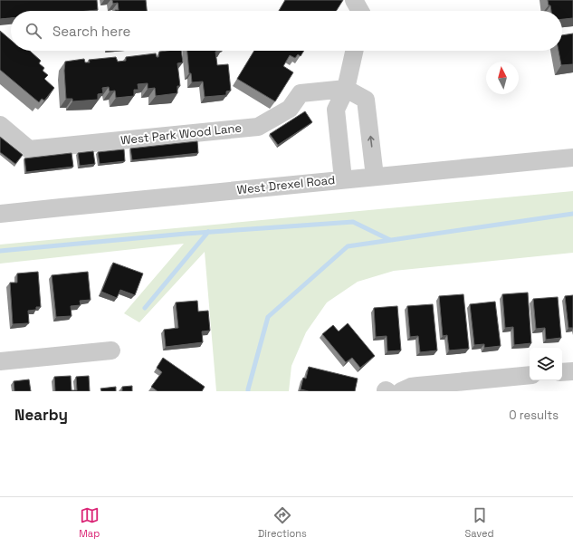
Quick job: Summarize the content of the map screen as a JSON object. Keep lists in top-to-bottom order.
{
  "streets": {
    "street": ["West Park Wood Lane", "West Drexel Road"]
  },
  "north": "top",
  "page": {
    "search": "Search here",
    "heading": ["Nearby", "0 results"],
    "nav": ["Map", "Directions", "Saved"]
  }
}
